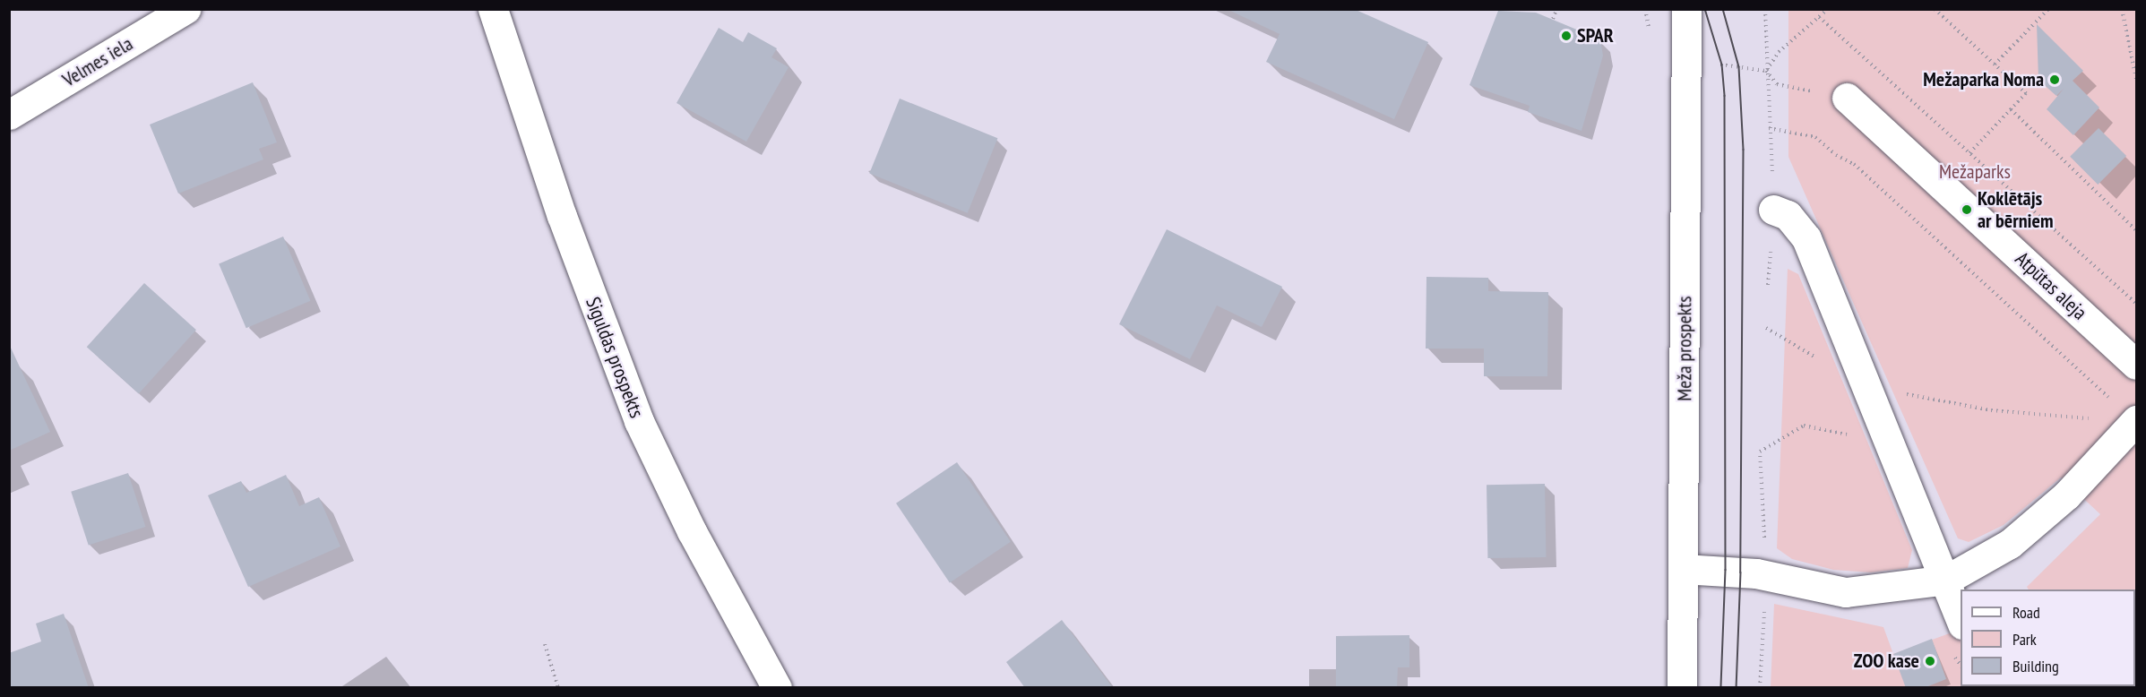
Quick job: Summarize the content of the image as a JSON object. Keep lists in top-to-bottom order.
{
  "streets": {
    "street": [
      "Velmes iela",
      "Atpūtas aleja",
      "Meža prospekts",
      "Siguldas prospekts"
    ]
  },
  "parks": ["Mežaparks"],
  "places": [
    "SPAR",
    "Mežaparka Noma",
    "Koklētājs ar bērniem",
    "ZOO kase"
  ],
  "legend": ["Road", "Park", "Building"]
}
